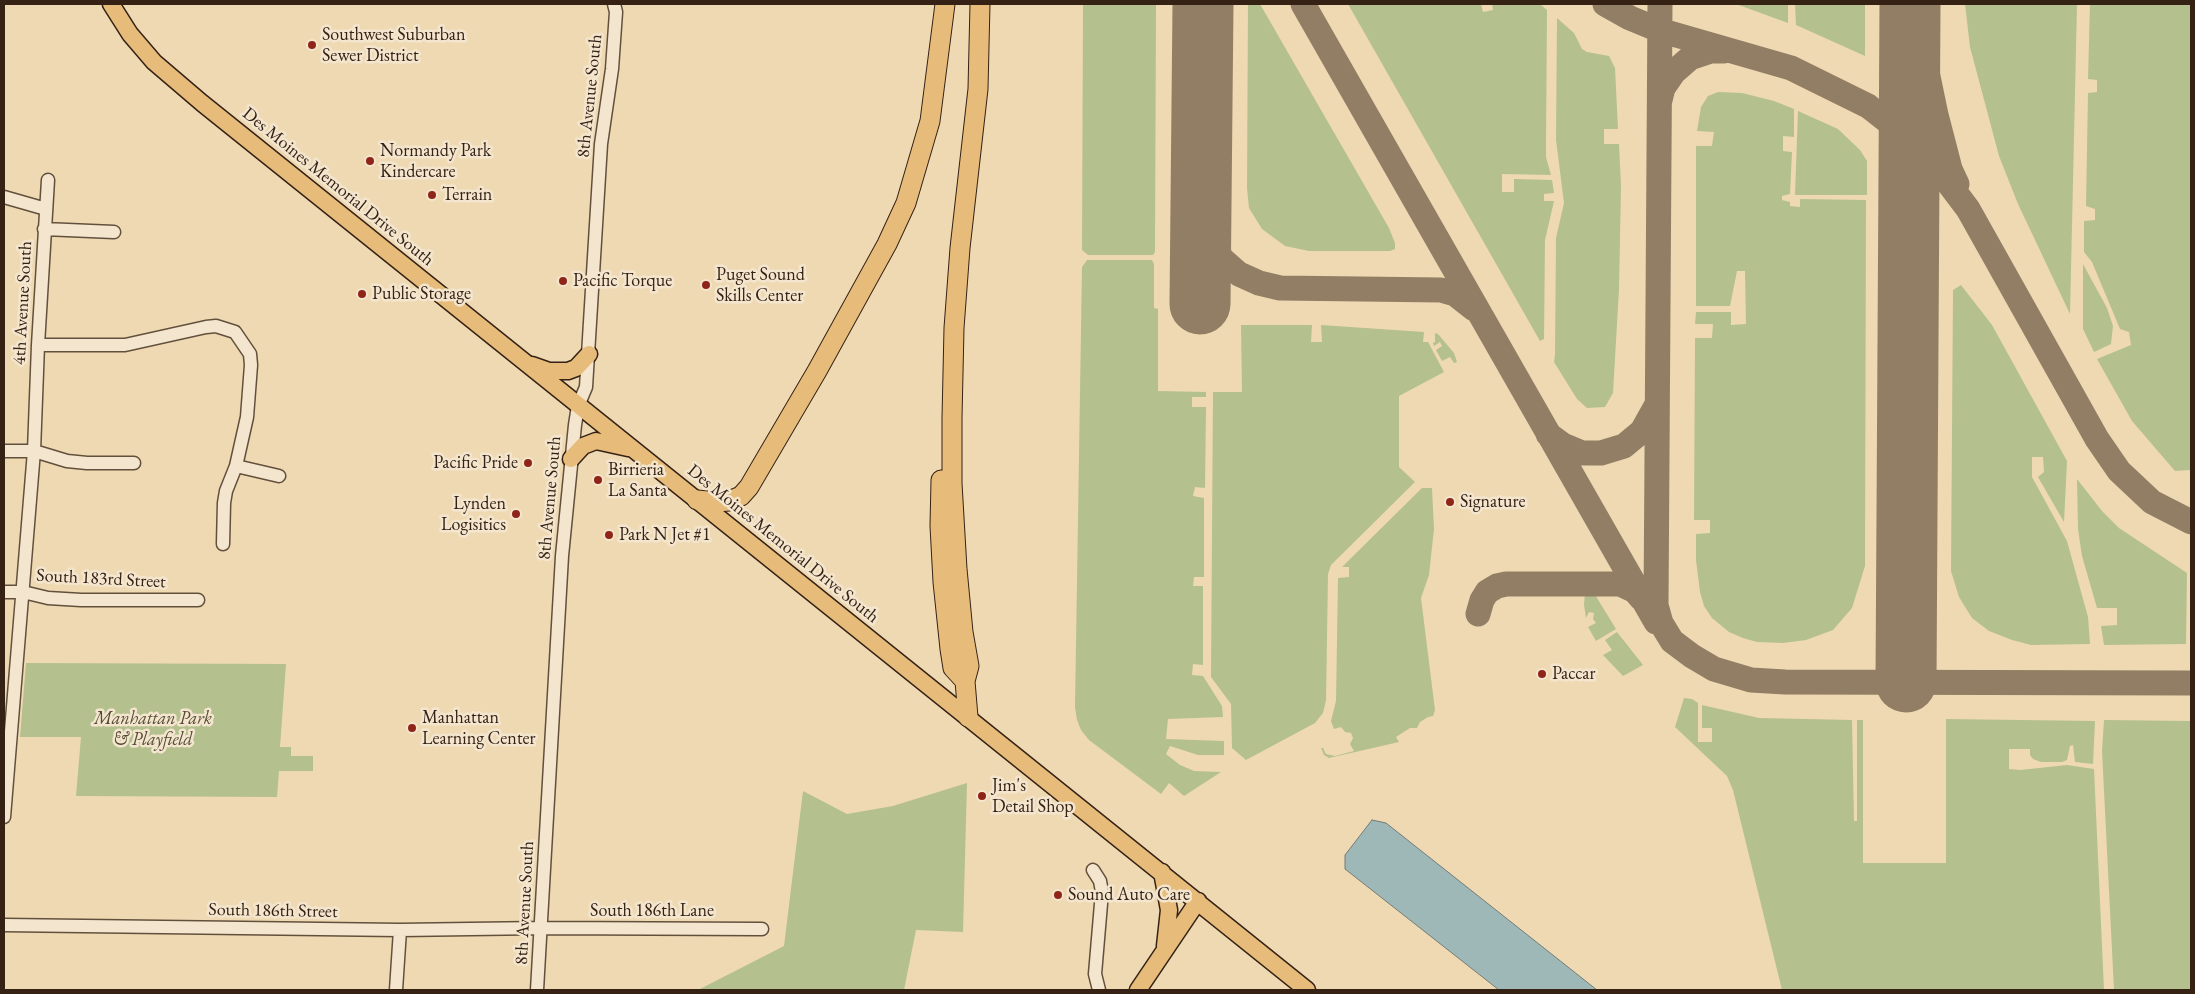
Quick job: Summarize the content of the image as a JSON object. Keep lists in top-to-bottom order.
{
  "streets": {
    "main road": ["Des Moines Memorial Drive South"],
    "street": [
      "8th Avenue South",
      "4th Avenue South",
      "South 183rd Street",
      "South 186th Street",
      "South 186th Lane"
    ]
  },
  "crossings": [
    ["8th Avenue South", "Des Moines Memorial Drive South"],
    ["8th Avenue South", "South 186th Street"],
    ["8th Avenue South", "South 186th Lane"],
    ["4th Avenue South", "South 183rd Street"],
    ["South 186th Street", "South 186th Lane"]
  ],
  "parks": ["Manhattan Park & Playfield"],
  "places": [
    "Southwest Suburban Sewer District",
    "Normandy Park Kindercare",
    "Terrain",
    "Pacific Torque",
    "Puget Sound Skills Center",
    "Public Storage",
    "Pacific Pride",
    "Birrieria La Santa",
    "Signature",
    "Lynden Logisitics",
    "Park N Jet #1",
    "Paccar",
    "Manhattan Learning Center",
    "Jim's Detail Shop",
    "Sound Auto Care"
  ]
}
